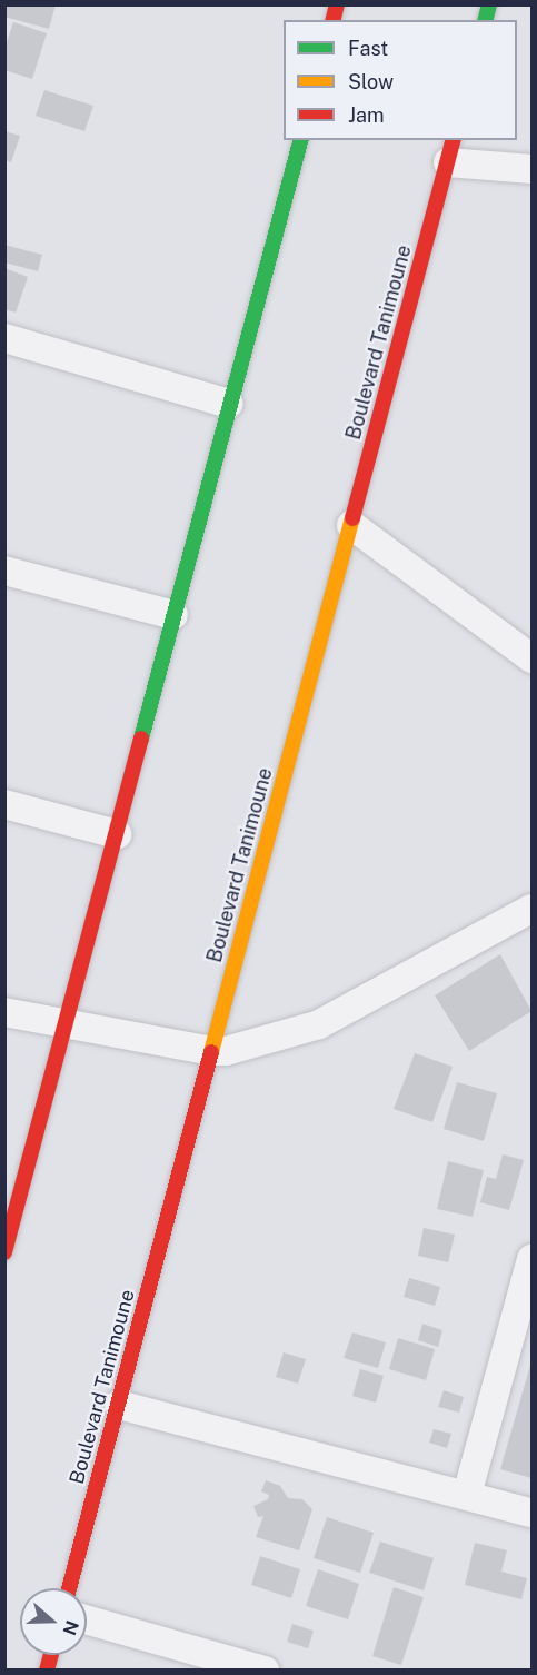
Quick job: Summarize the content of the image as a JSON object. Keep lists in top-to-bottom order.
{
  "streets": {
    "main road": ["Boulevard Tanimoune"]
  },
  "legend": ["Fast", "Slow", "Jam"],
  "north": "right"
}
